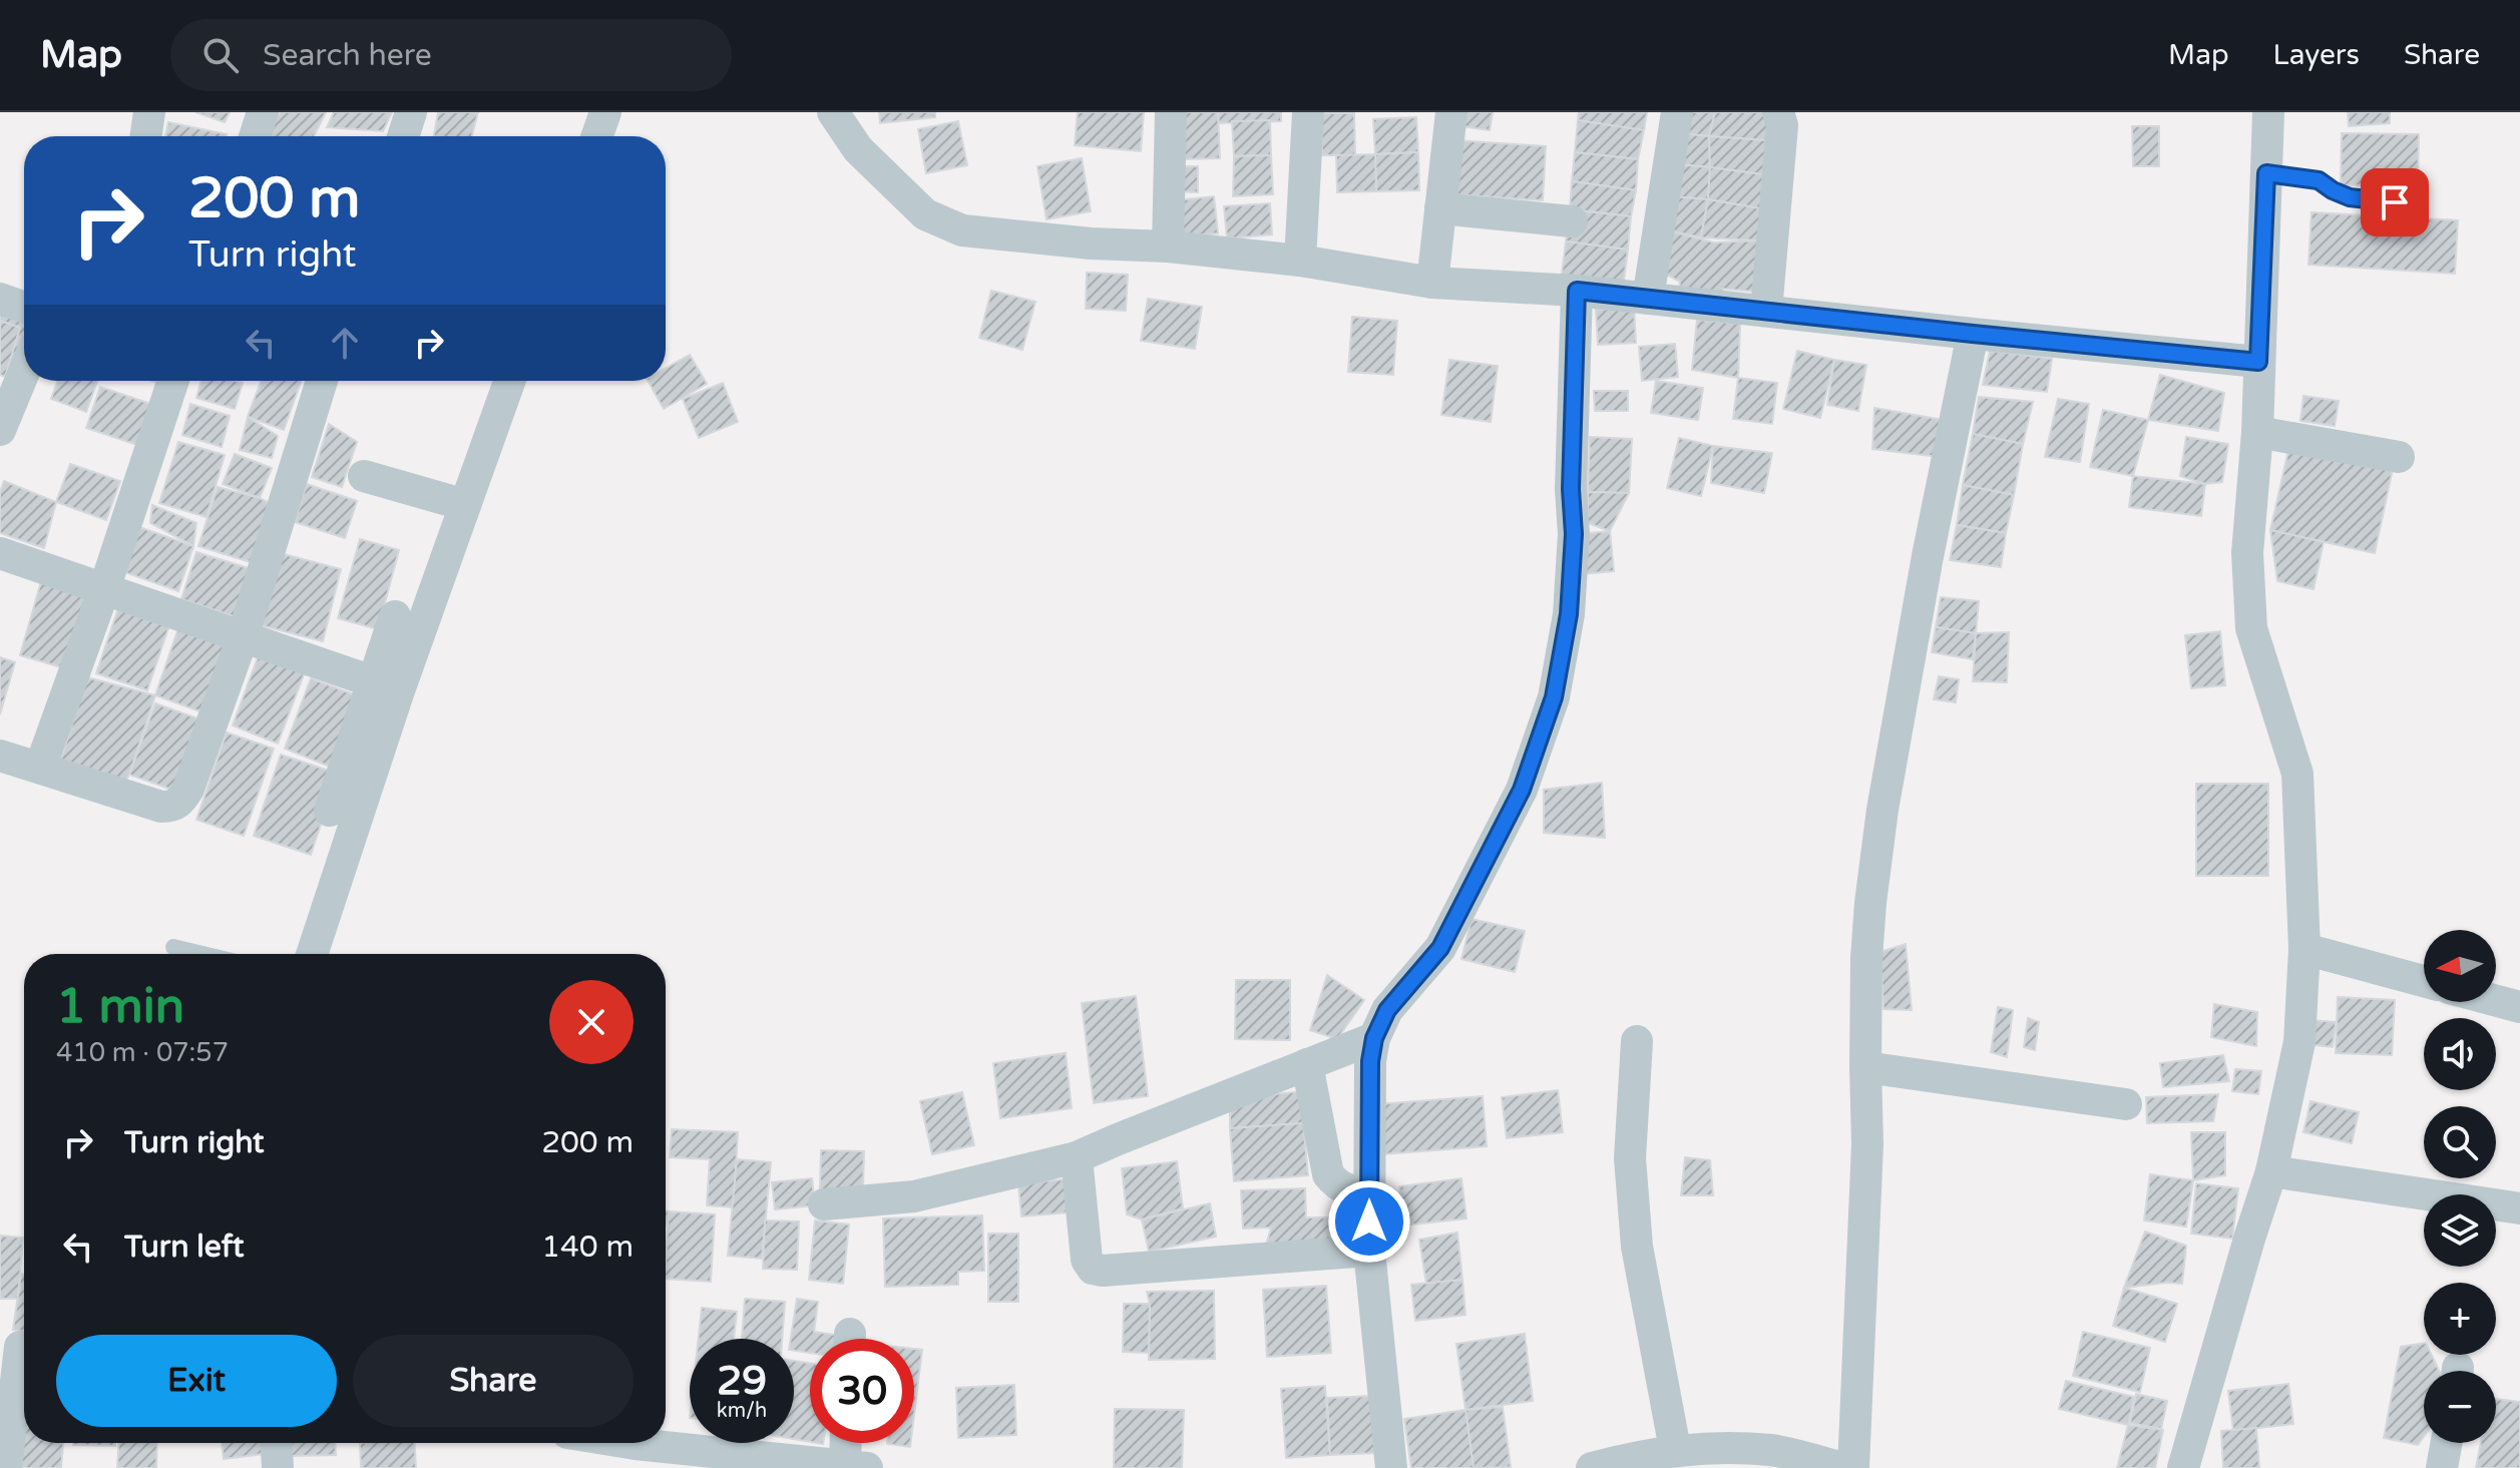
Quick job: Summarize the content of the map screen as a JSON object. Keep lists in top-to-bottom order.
{
  "north": "left",
  "page": {
    "header": "Map",
    "search": "Search here",
    "nav": ["Map", "Layers", "Share"],
    "turn": ["200 m", "Turn right"],
    "map_buttons": ["+", "−"],
    "heading": ["1 min", "410 m · 07:57"],
    "list": [
      {
        "name": "Turn right",
        "value": "200 m"
      },
      {
        "name": "Turn left",
        "value": "140 m"
      }
    ],
    "buttons": ["Exit", "Share"],
    "speed": "29 km/h",
    "limit": "30"
  }
}
